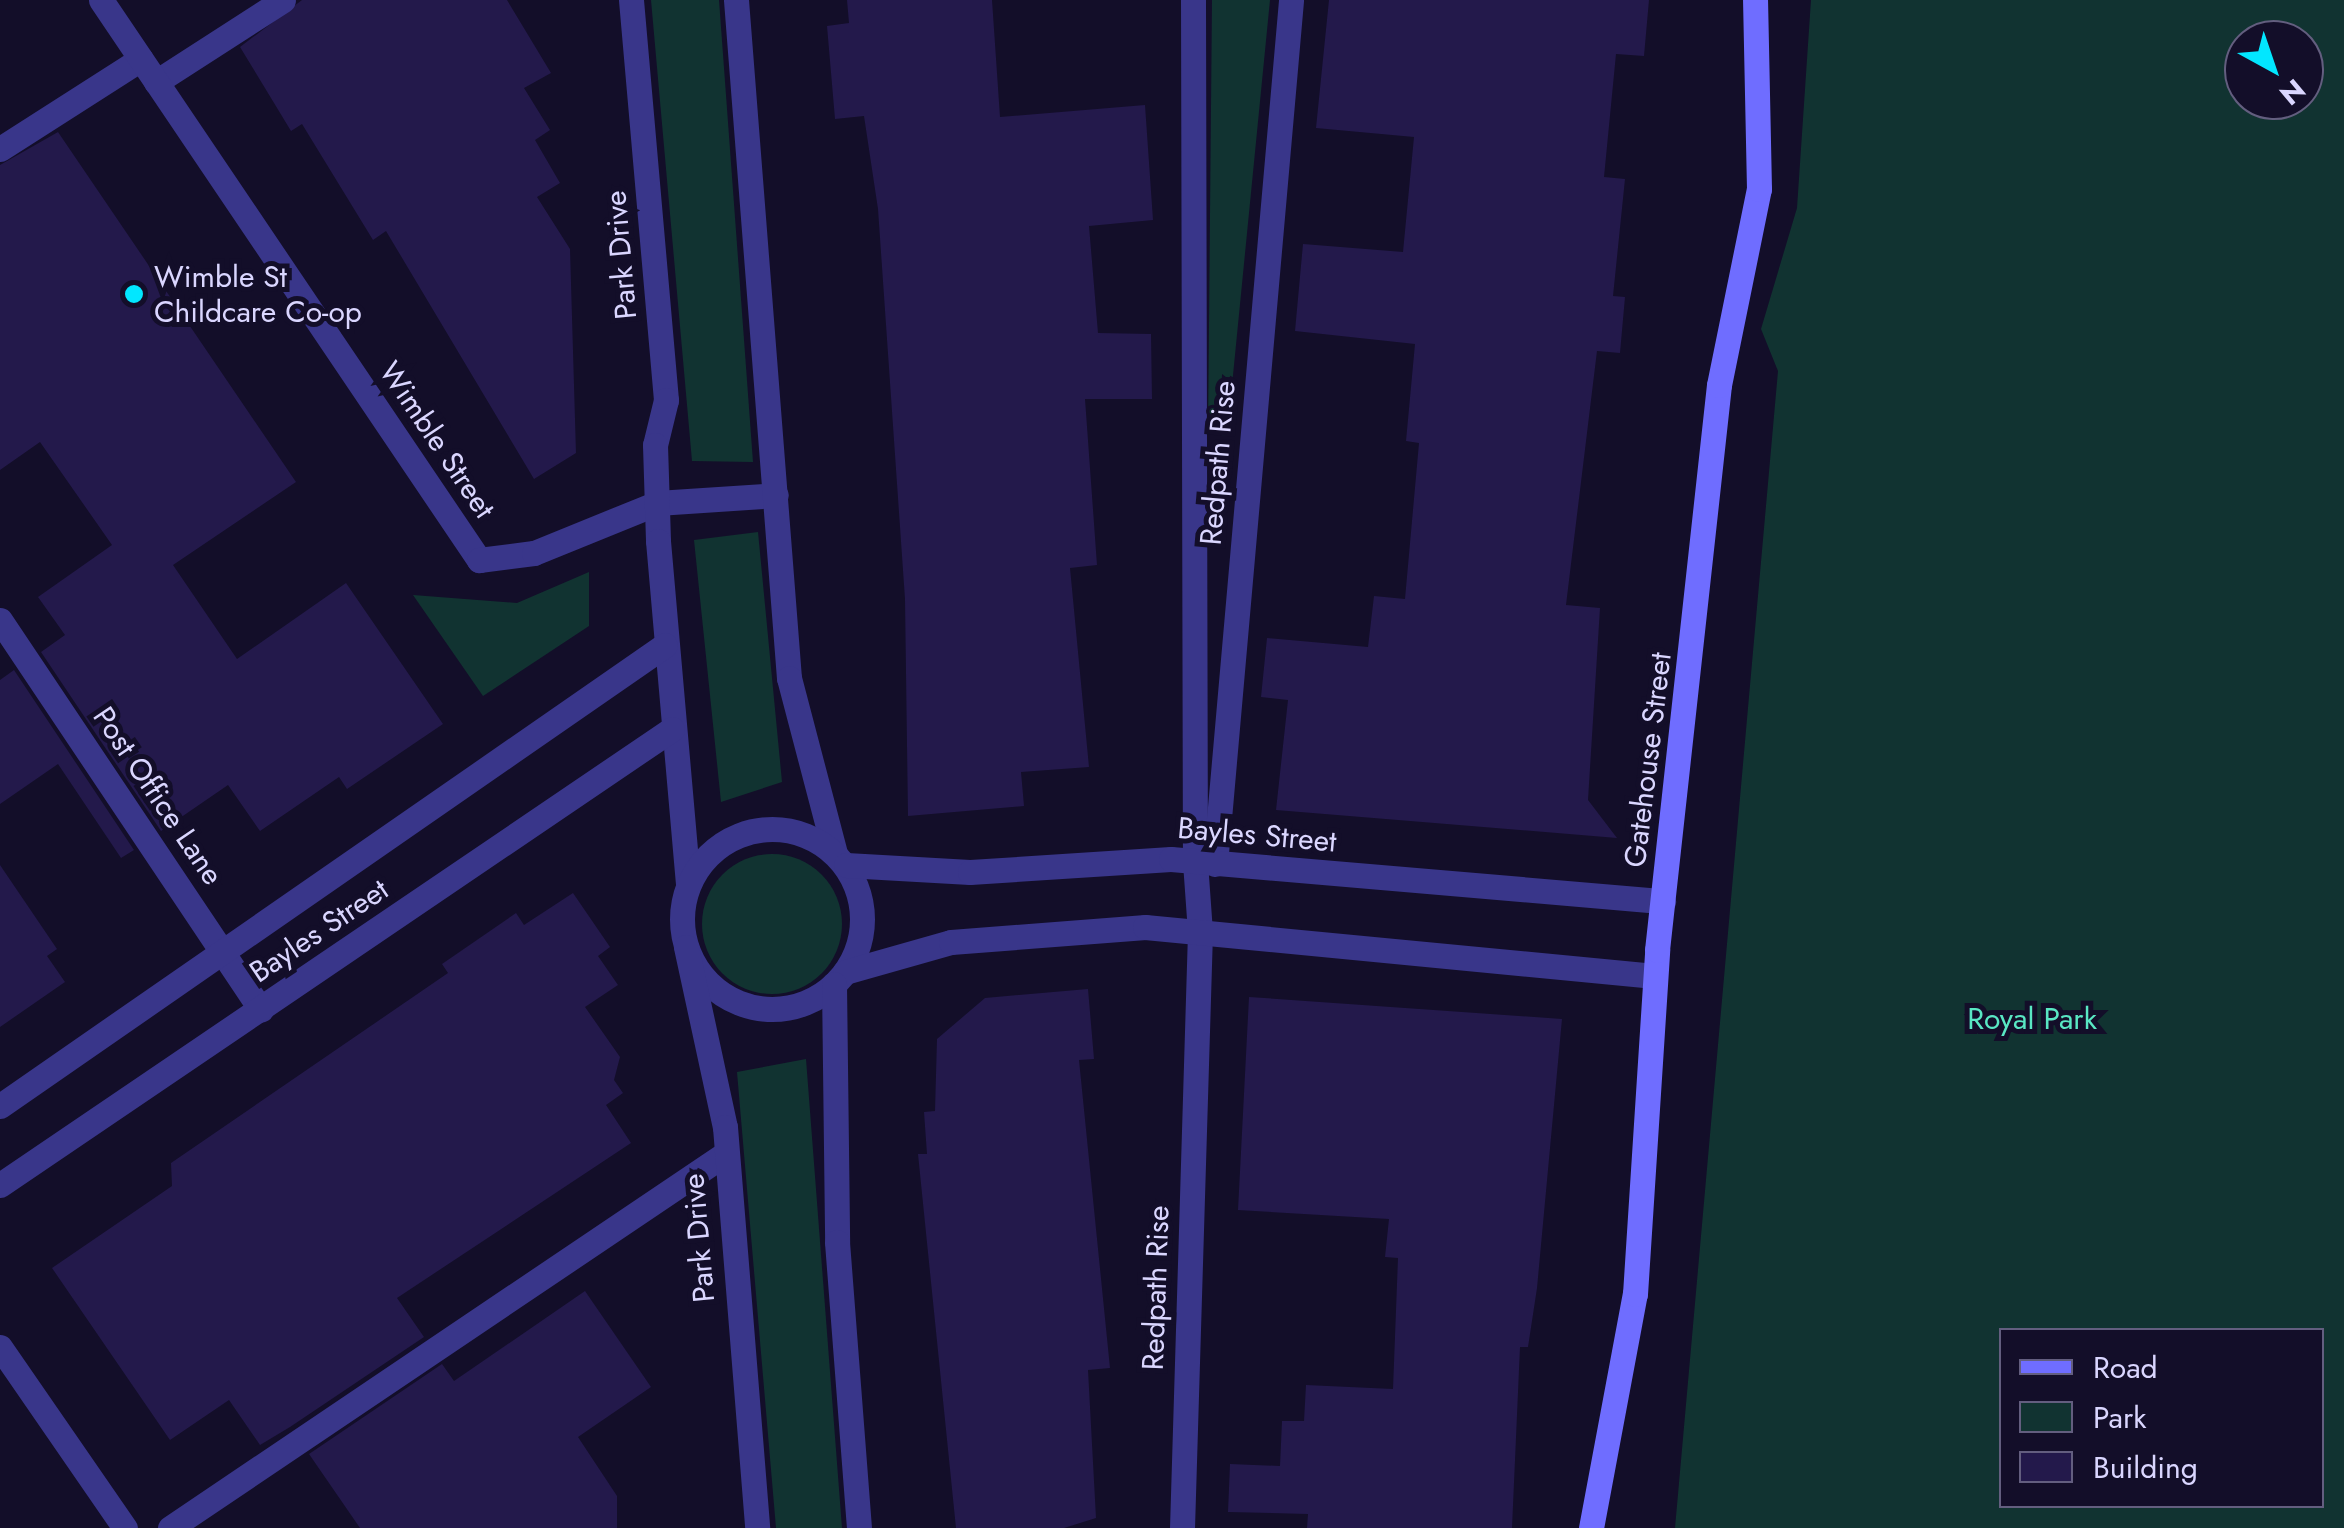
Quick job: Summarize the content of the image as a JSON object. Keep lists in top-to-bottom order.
{
  "streets": {
    "street": [
      "Park Drive",
      "Wimble Street",
      "Redpath Rise",
      "Gatehouse Street",
      "Post Office Lane",
      "Bayles Street"
    ]
  },
  "crossings": [
    ["Park Drive", "Wimble Street"],
    ["Park Drive", "Bayles Street"],
    ["Redpath Rise", "Bayles Street"],
    ["Gatehouse Street", "Bayles Street"],
    ["Post Office Lane", "Bayles Street"]
  ],
  "parks": ["Royal Park"],
  "places": ["Wimble St Childcare Co-op"],
  "legend": ["Road", "Park", "Building"],
  "north": "bottom right"
}
